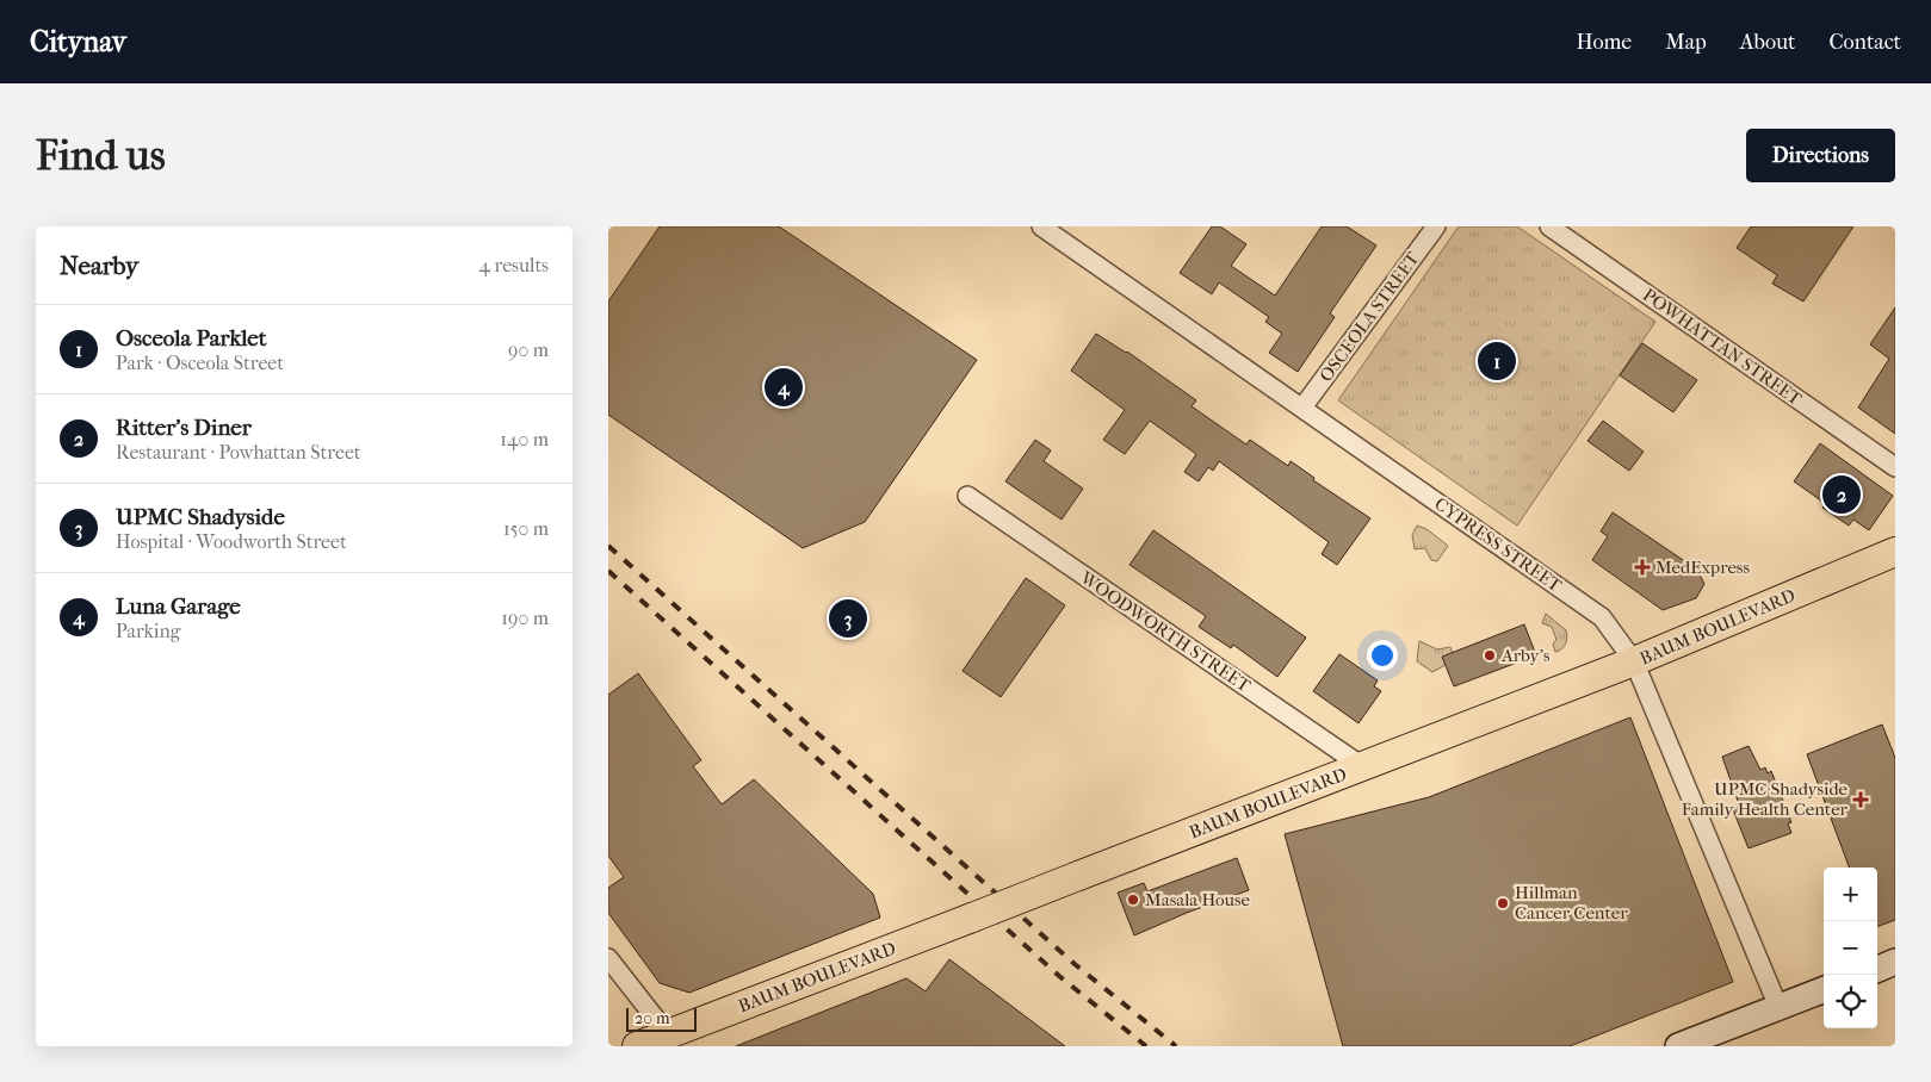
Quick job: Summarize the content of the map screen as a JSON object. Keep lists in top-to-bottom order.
{
  "streets": {
    "main road": ["BAUM BOULEVARD"],
    "street": [
      "OSCEOLA STREET",
      "POWHATTAN STREET",
      "CYPRESS STREET",
      "WOODWORTH STREET"
    ]
  },
  "crossings": [
    ["OSCEOLA STREET", "CYPRESS STREET"],
    ["CYPRESS STREET", "BAUM BOULEVARD"],
    ["BAUM BOULEVARD", "WOODWORTH STREET"]
  ],
  "places": {
    "health": ["MedExpress", "UPMC Shadyside Family Health Center"],
    "other": ["Arby's", "Masala House", "Hillman Cancer Center"]
  },
  "scale_bar": "20 m",
  "page": {
    "header": "Citynav",
    "nav": [
      "Home",
      "Map",
      "About",
      "Contact"
    ],
    "buttons": "Directions",
    "title": "Find us",
    "heading": ["Nearby", "4 results"],
    "list": [
      {
        "mark": "1",
        "name": "Osceola Parklet",
        "note": "Park · Osceola Street",
        "value": "90 m"
      },
      {
        "mark": "2",
        "name": "Ritter's Diner",
        "note": "Restaurant · Powhattan Street",
        "value": "140 m"
      },
      {
        "mark": "3",
        "name": "UPMC Shadyside",
        "note": "Hospital · Woodworth Street",
        "value": "150 m"
      },
      {
        "mark": "4",
        "name": "Luna Garage",
        "note": "Parking",
        "value": "190 m"
      }
    ],
    "pins": [
      "1",
      "4",
      "2",
      "3"
    ],
    "map_buttons": ["+", "−"],
    "scale": "20 m"
  }
}
